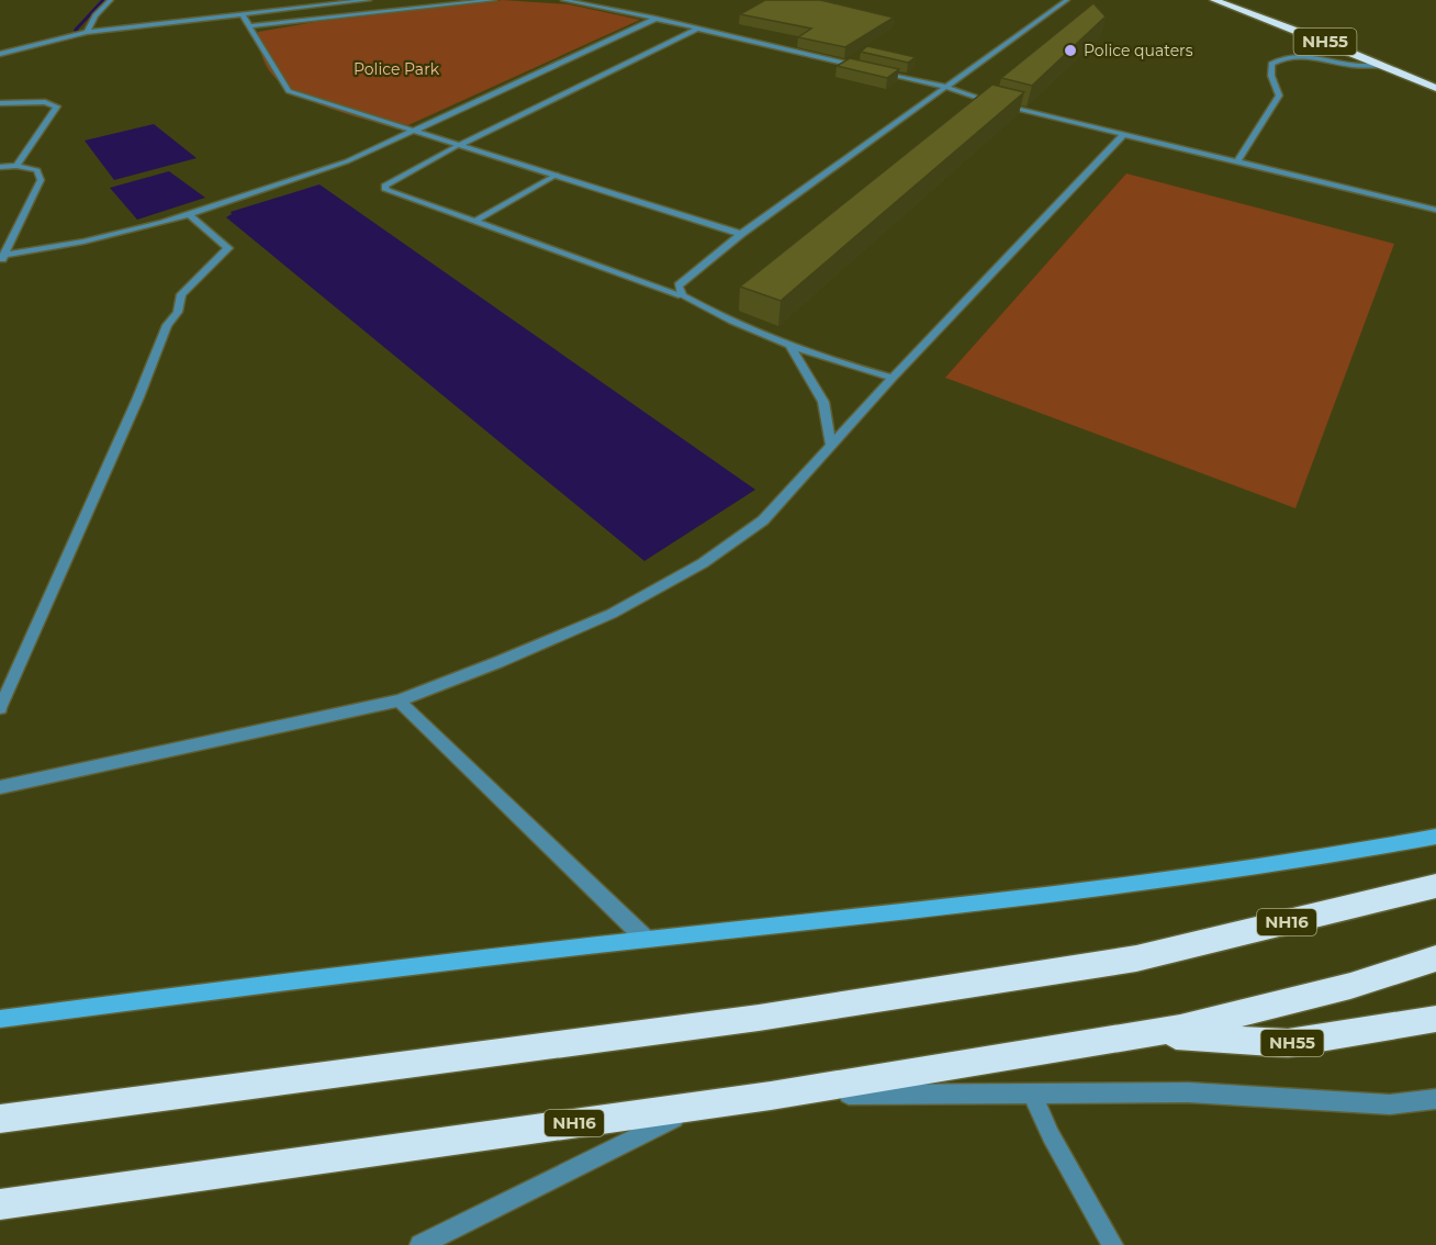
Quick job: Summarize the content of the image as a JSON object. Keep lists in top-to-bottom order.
{
  "streets": {
    "highway": ["NH55", "NH16"]
  },
  "crossings": [
    ["NH55", "NH16"]
  ],
  "parks": ["Police Park"],
  "places": ["Police quaters"]
}
